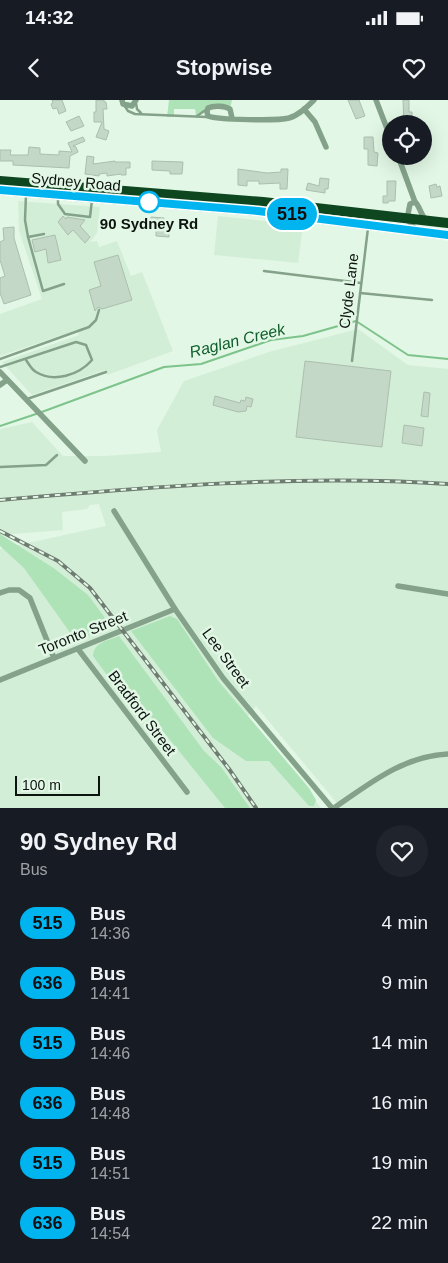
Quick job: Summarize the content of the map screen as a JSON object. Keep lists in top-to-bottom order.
{
  "streets": {
    "highway": ["Sydney Road"],
    "street": ["Toronto Street", "Lee Street", "Bradford Street"],
    "lane": ["Clyde Lane"]
  },
  "crossings": [
    ["Sydney Road", "Clyde Lane"],
    ["Toronto Street", "Lee Street"],
    ["Toronto Street", "Bradford Street"]
  ],
  "water": ["Raglan Creek"],
  "places": ["90 Sydney Rd"],
  "lines": ["bus line 515"],
  "scale_bar": "100 m",
  "page": {
    "status": "14:32",
    "header": "Stopwise",
    "on_map": "515",
    "scale": "100 m",
    "heading": ["90 Sydney Rd", "Bus"],
    "list": [
      {
        "mark": "515",
        "name": "Bus",
        "note": "14:36",
        "value": "4 min"
      },
      {
        "mark": "636",
        "name": "Bus",
        "note": "14:41",
        "value": "9 min"
      },
      {
        "mark": "515",
        "name": "Bus",
        "note": "14:46",
        "value": "14 min"
      },
      {
        "mark": "636",
        "name": "Bus",
        "note": "14:48",
        "value": "16 min"
      },
      {
        "mark": "515",
        "name": "Bus",
        "note": "14:51",
        "value": "19 min"
      },
      {
        "mark": "636",
        "name": "Bus",
        "note": "14:54",
        "value": "22 min"
      }
    ]
  }
}
